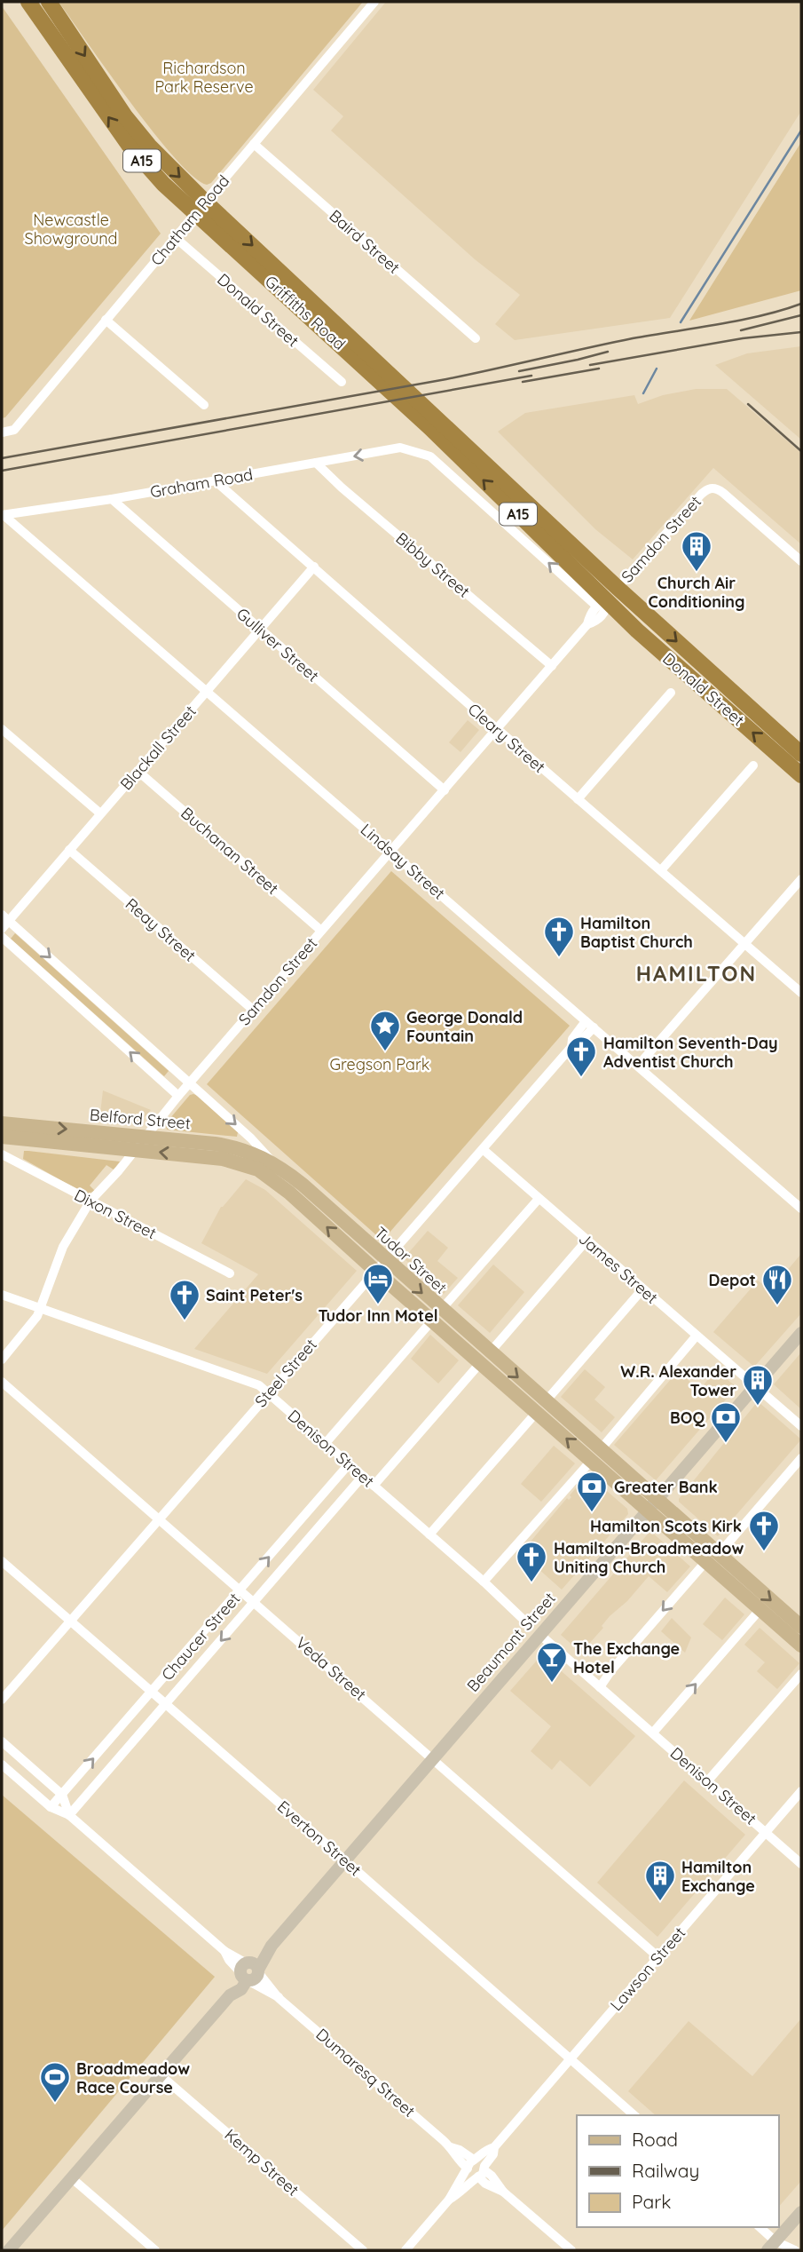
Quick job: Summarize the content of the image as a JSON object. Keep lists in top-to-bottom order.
{
  "streets": {
    "highway": [
      "A15",
      "Donald Street",
      "Griffiths Road",
      "Samdon Street"
    ],
    "main road": ["Belford Street", "Tudor Street"],
    "street": [
      "Chatham Road",
      "Baird Street",
      "Graham Road",
      "Bibby Street",
      "Gulliver Street",
      "Cleary Street",
      "Blackall Street",
      "Buchanan Street",
      "Lindsay Street",
      "Reay Street",
      "Dixon Street",
      "James Street",
      "Steel Street",
      "Denison Street",
      "Chaucer Street",
      "Beaumont Street",
      "Veda Street",
      "Everton Street",
      "Lawson Street",
      "Dumaresq Street",
      "Kemp Street"
    ]
  },
  "crossings": [
    ["Chatham Road", "Baird Street"],
    ["Chatham Road", "Donald Street"],
    ["Chatham Road", "Griffiths Road"],
    ["Donald Street", "Griffiths Road"],
    ["Donald Street", "Graham Road"],
    ["Donald Street", "Samdon Street"],
    ["Griffiths Road", "Samdon Street"],
    ["Graham Road", "Bibby Street"],
    ["Graham Road", "Gulliver Street"],
    ["Graham Road", "Cleary Street"],
    ["Graham Road", "Lindsay Street"],
    ["Samdon Street", "Bibby Street"],
    ["Samdon Street", "Gulliver Street"],
    ["Samdon Street", "Cleary Street"],
    ["Samdon Street", "Buchanan Street"],
    ["Samdon Street", "Lindsay Street"],
    ["Samdon Street", "Reay Street"],
    ["Samdon Street", "Belford Street"],
    ["Samdon Street", "Dixon Street"],
    ["Samdon Street", "Tudor Street"],
    ["Samdon Street", "Denison Street"],
    ["Gulliver Street", "Blackall Street"],
    ["Cleary Street", "Blackall Street"],
    ["Blackall Street", "Buchanan Street"],
    ["Blackall Street", "Lindsay Street"],
    ["Blackall Street", "Reay Street"],
    ["Blackall Street", "Tudor Street"],
    ["Lindsay Street", "Steel Street"],
    ["Belford Street", "Tudor Street"],
    ["Tudor Street", "Steel Street"],
    ["Tudor Street", "Beaumont Street"],
    ["James Street", "Steel Street"],
    ["James Street", "Beaumont Street"],
    ["Steel Street", "Denison Street"],
    ["Steel Street", "Veda Street"],
    ["Steel Street", "Everton Street"],
    ["Denison Street", "Chaucer Street"],
    ["Denison Street", "Beaumont Street"],
    ["Denison Street", "Lawson Street"],
    ["Chaucer Street", "Veda Street"],
    ["Chaucer Street", "Everton Street"],
    ["Chaucer Street", "Dumaresq Street"],
    ["Beaumont Street", "Veda Street"],
    ["Beaumont Street", "Everton Street"],
    ["Beaumont Street", "Dumaresq Street"],
    ["Beaumont Street", "Kemp Street"],
    ["Veda Street", "Lawson Street"],
    ["Everton Street", "Lawson Street"],
    ["Lawson Street", "Dumaresq Street"]
  ],
  "districts": ["HAMILTON"],
  "parks": ["Richardson Park Reserve", "Newcastle Showground", "Gregson Park"],
  "places": {
    "building": ["Church Air Conditioning", "W.R. Alexander Tower", "Hamilton Exchange"],
    "church": [
      "Hamilton Baptist Church",
      "Hamilton Seventh-Day Adventist Church",
      "Saint Peter's",
      "Hamilton Scots Kirk",
      "Hamilton-Broadmeadow Uniting Church"
    ],
    "place": ["George Donald Fountain"],
    "hotel": ["Tudor Inn Motel"],
    "restaurant": ["Depot"],
    "bank": ["BOQ", "Greater Bank"],
    "bar": ["The Exchange Hotel"],
    "sports": ["Broadmeadow Race Course"]
  },
  "legend": ["Road", "Railway", "Park"]
}
